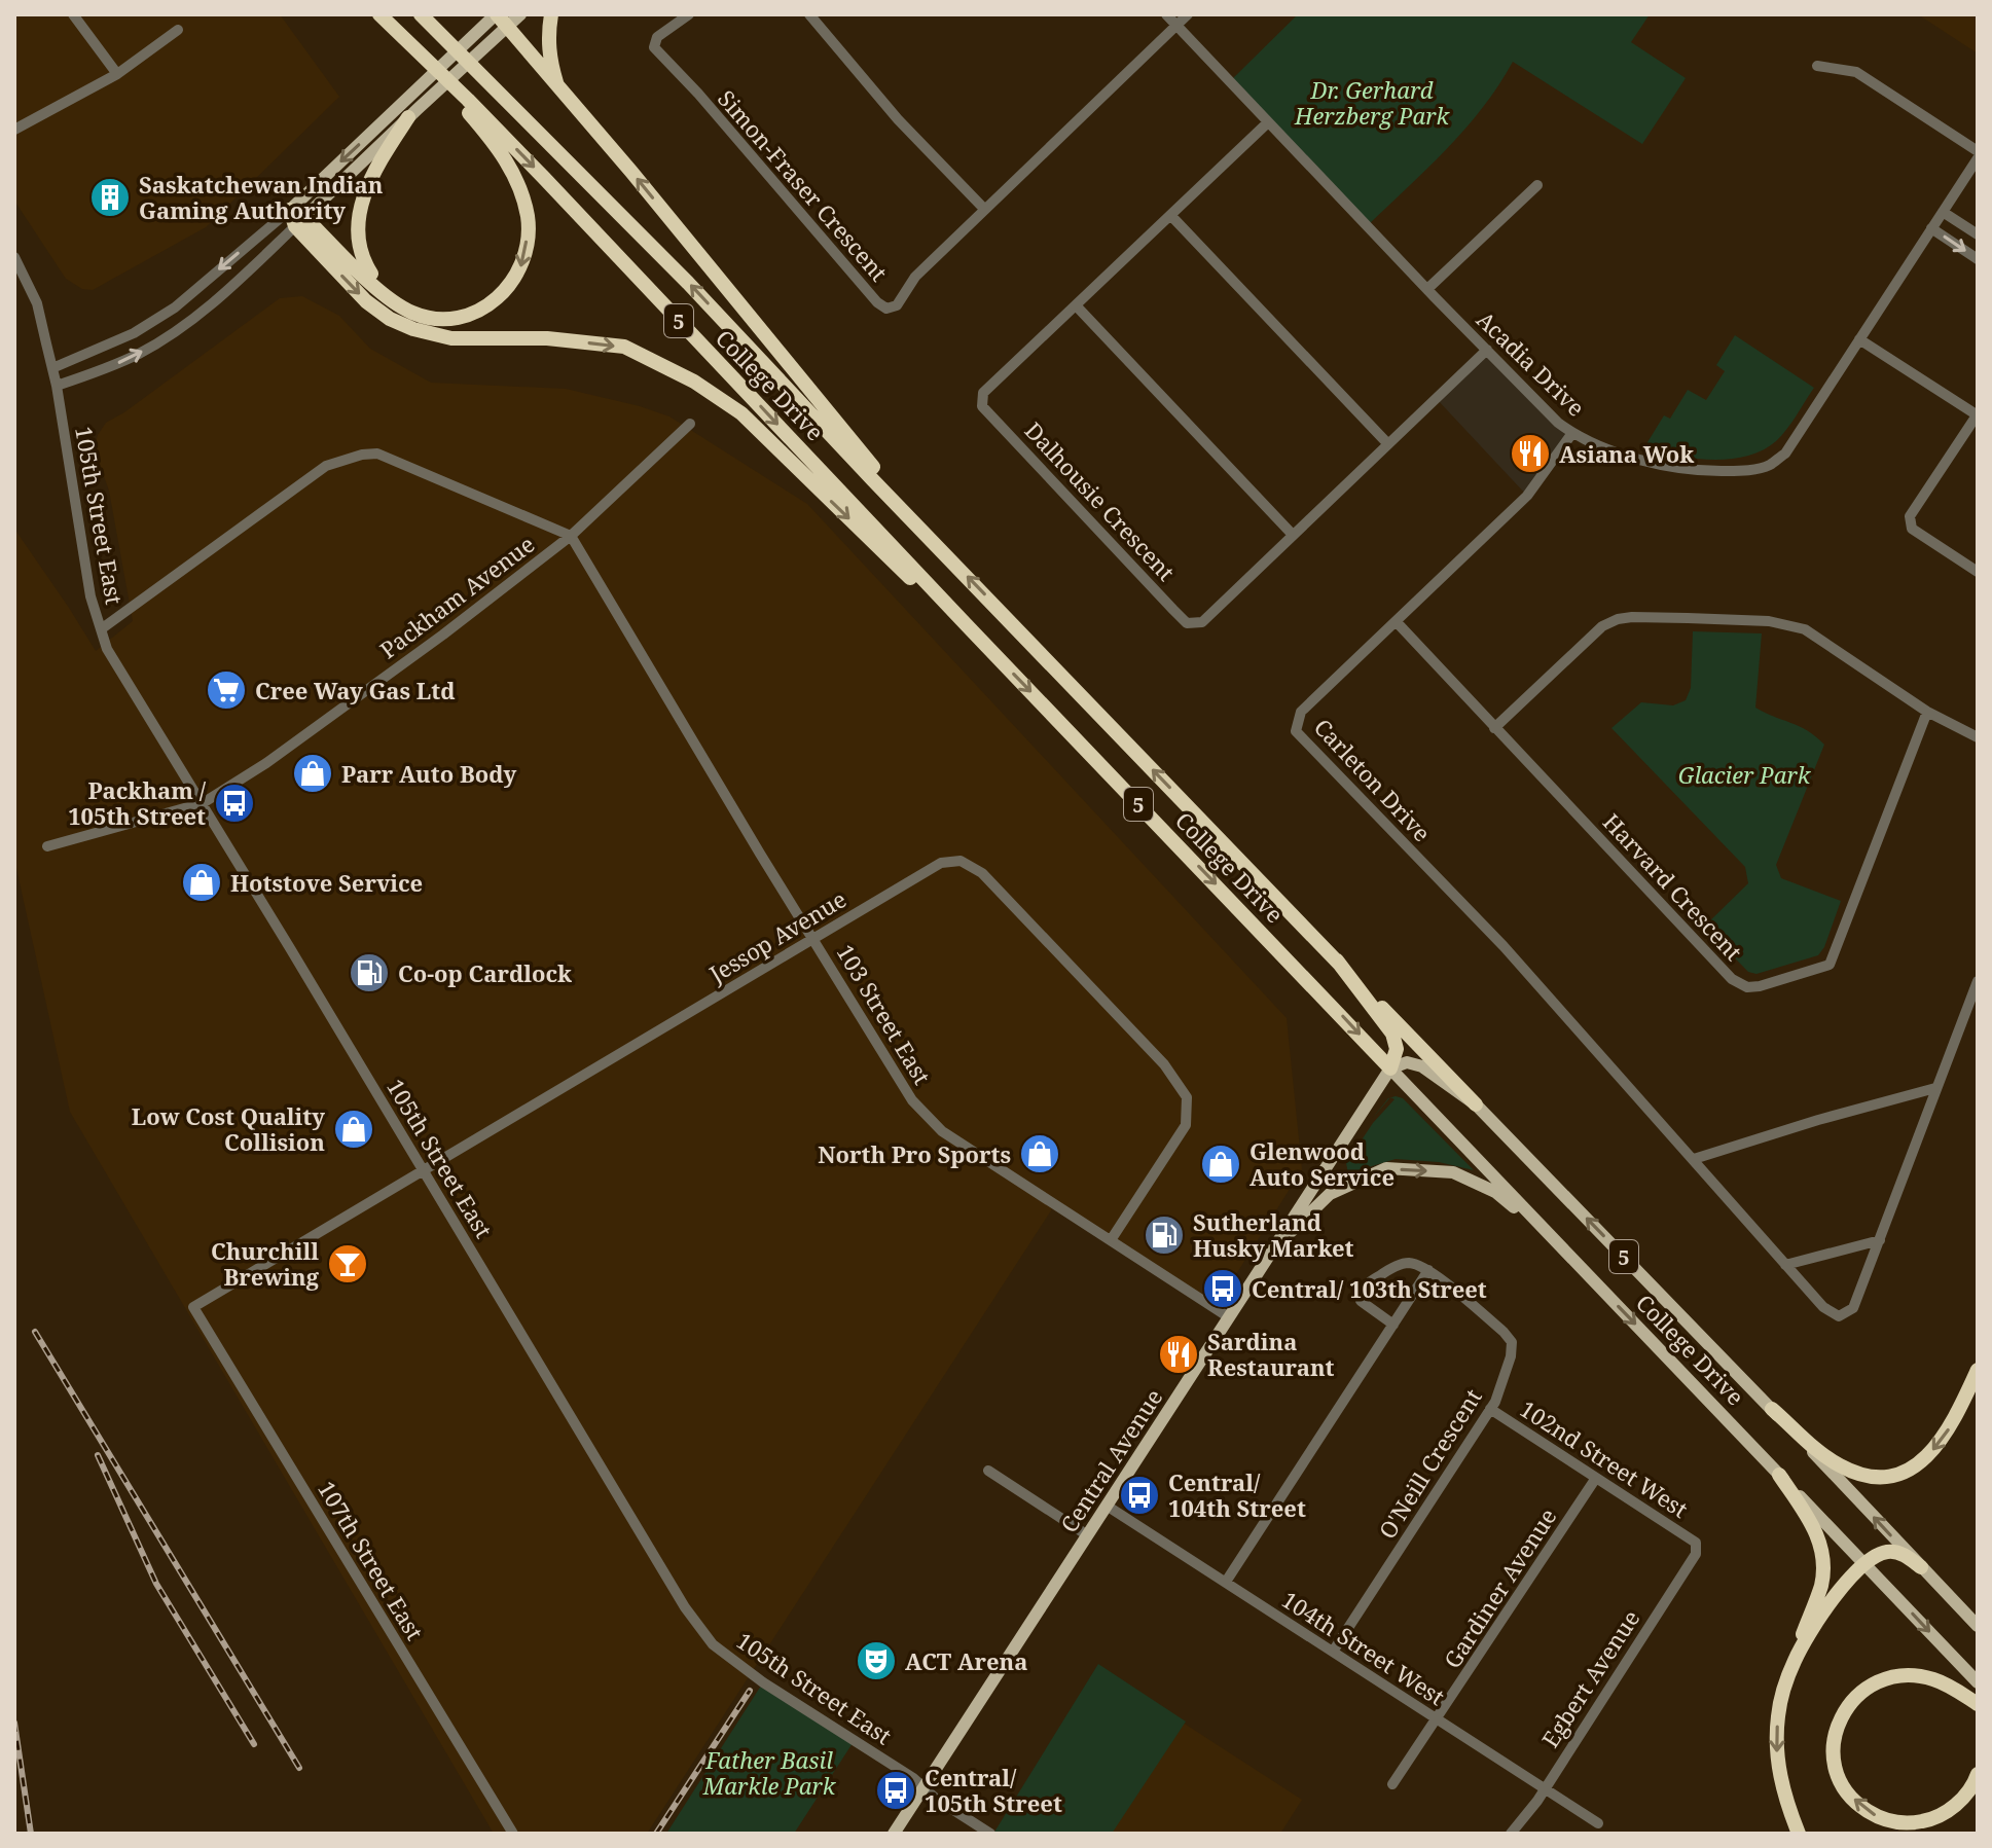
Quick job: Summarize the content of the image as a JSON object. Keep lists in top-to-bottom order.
{
  "streets": {
    "highway": ["5", "College Drive"],
    "main road": ["Central Avenue"],
    "street": [
      "Simon-Fraser Crescent",
      "Acadia Drive",
      "Dalhousie Crescent",
      "105th Street East",
      "Packham Avenue",
      "Carleton Drive",
      "Harvard Crescent",
      "Jessop Avenue",
      "103 Street East",
      "102nd Street West",
      "O'Neill Crescent",
      "107th Street East",
      "Gardiner Avenue",
      "104th Street West",
      "Egbert Avenue"
    ]
  },
  "crossings": [
    ["Simon-Fraser Crescent", "Acadia Drive"],
    ["Acadia Drive", "Dalhousie Crescent"],
    ["Acadia Drive", "Carleton Drive"],
    ["College Drive", "Central Avenue"],
    ["105th Street East", "Packham Avenue"],
    ["105th Street East", "Jessop Avenue"],
    ["105th Street East", "Central Avenue"],
    ["Packham Avenue", "103 Street East"],
    ["Carleton Drive", "Harvard Crescent"],
    ["Jessop Avenue", "103 Street East"],
    ["Jessop Avenue", "107th Street East"],
    ["103 Street East", "Central Avenue"],
    ["102nd Street West", "O'Neill Crescent"],
    ["102nd Street West", "Gardiner Avenue"],
    ["102nd Street West", "Egbert Avenue"],
    ["Central Avenue", "104th Street West"],
    ["O'Neill Crescent", "104th Street West"],
    ["Gardiner Avenue", "104th Street West"],
    ["104th Street West", "Egbert Avenue"]
  ],
  "parks": ["Dr. Gerhard Herzberg Park", "Glacier Park", "Father Basil Markle Park"],
  "places": {
    "building": ["Saskatchewan Indian Gaming Authority"],
    "restaurant": ["Asiana Wok", "Sardina Restaurant"],
    "supermarket": ["Cree Way Gas Ltd"],
    "shop": [
      "Parr Auto Body",
      "Hotstove Service",
      "Low Cost Quality Collision",
      "North Pro Sports",
      "Glenwood Auto Service"
    ],
    "bus stop": [
      "Packham / 105th Street",
      "Central/ 103th Street",
      "Central/ 104th Street",
      "Central/ 105th Street"
    ],
    "fuel station": ["Co-op Cardlock", "Sutherland Husky Market"],
    "bar": ["Churchill Brewing"],
    "theatre": ["ACT Arena"]
  }
}
